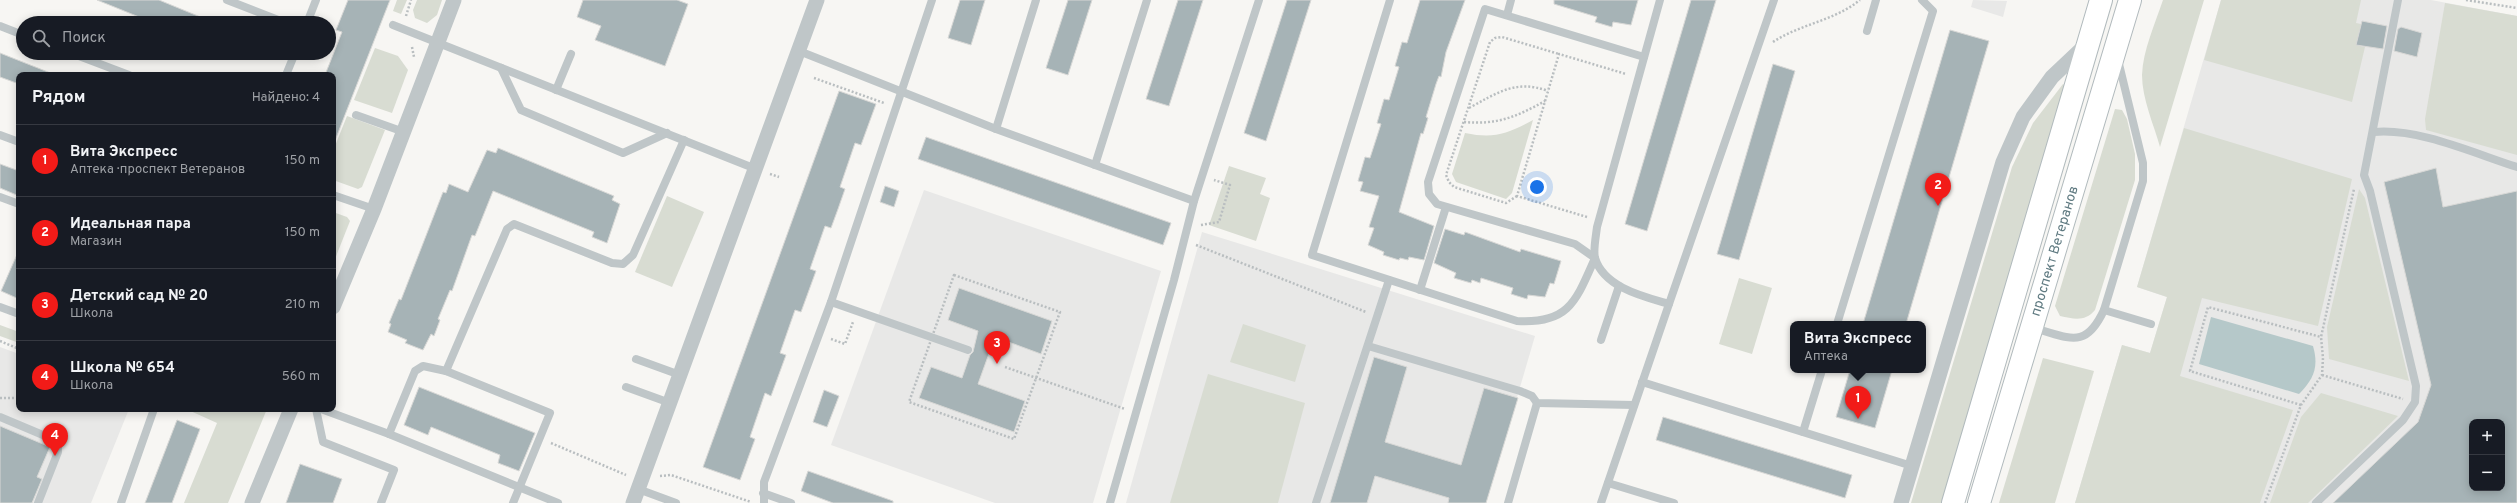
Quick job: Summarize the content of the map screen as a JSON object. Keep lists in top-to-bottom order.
{
  "streets": {
    "main road": ["проспект Ветеранов"]
  },
  "page": {
    "search": "Поиск",
    "heading": ["Рядом", "Найдено: 4"],
    "list": [
      {
        "mark": "1",
        "name": "Вита Экспресс",
        "note": "Аптека · проспект Ветеранов",
        "value": "150 m"
      },
      {
        "mark": "2",
        "name": "Идеальная пара",
        "note": "Магазин",
        "value": "150 m"
      },
      {
        "mark": "3",
        "name": "Детский сад № 20",
        "note": "Школа",
        "value": "210 m"
      },
      {
        "mark": "4",
        "name": "Школа № 654",
        "note": "Школа",
        "value": "560 m"
      }
    ],
    "pins": [
      "2",
      "3",
      "1",
      "4"
    ],
    "popup": ["Вита Экспресс", "Аптека"],
    "map_buttons": ["+", "−"]
  }
}
